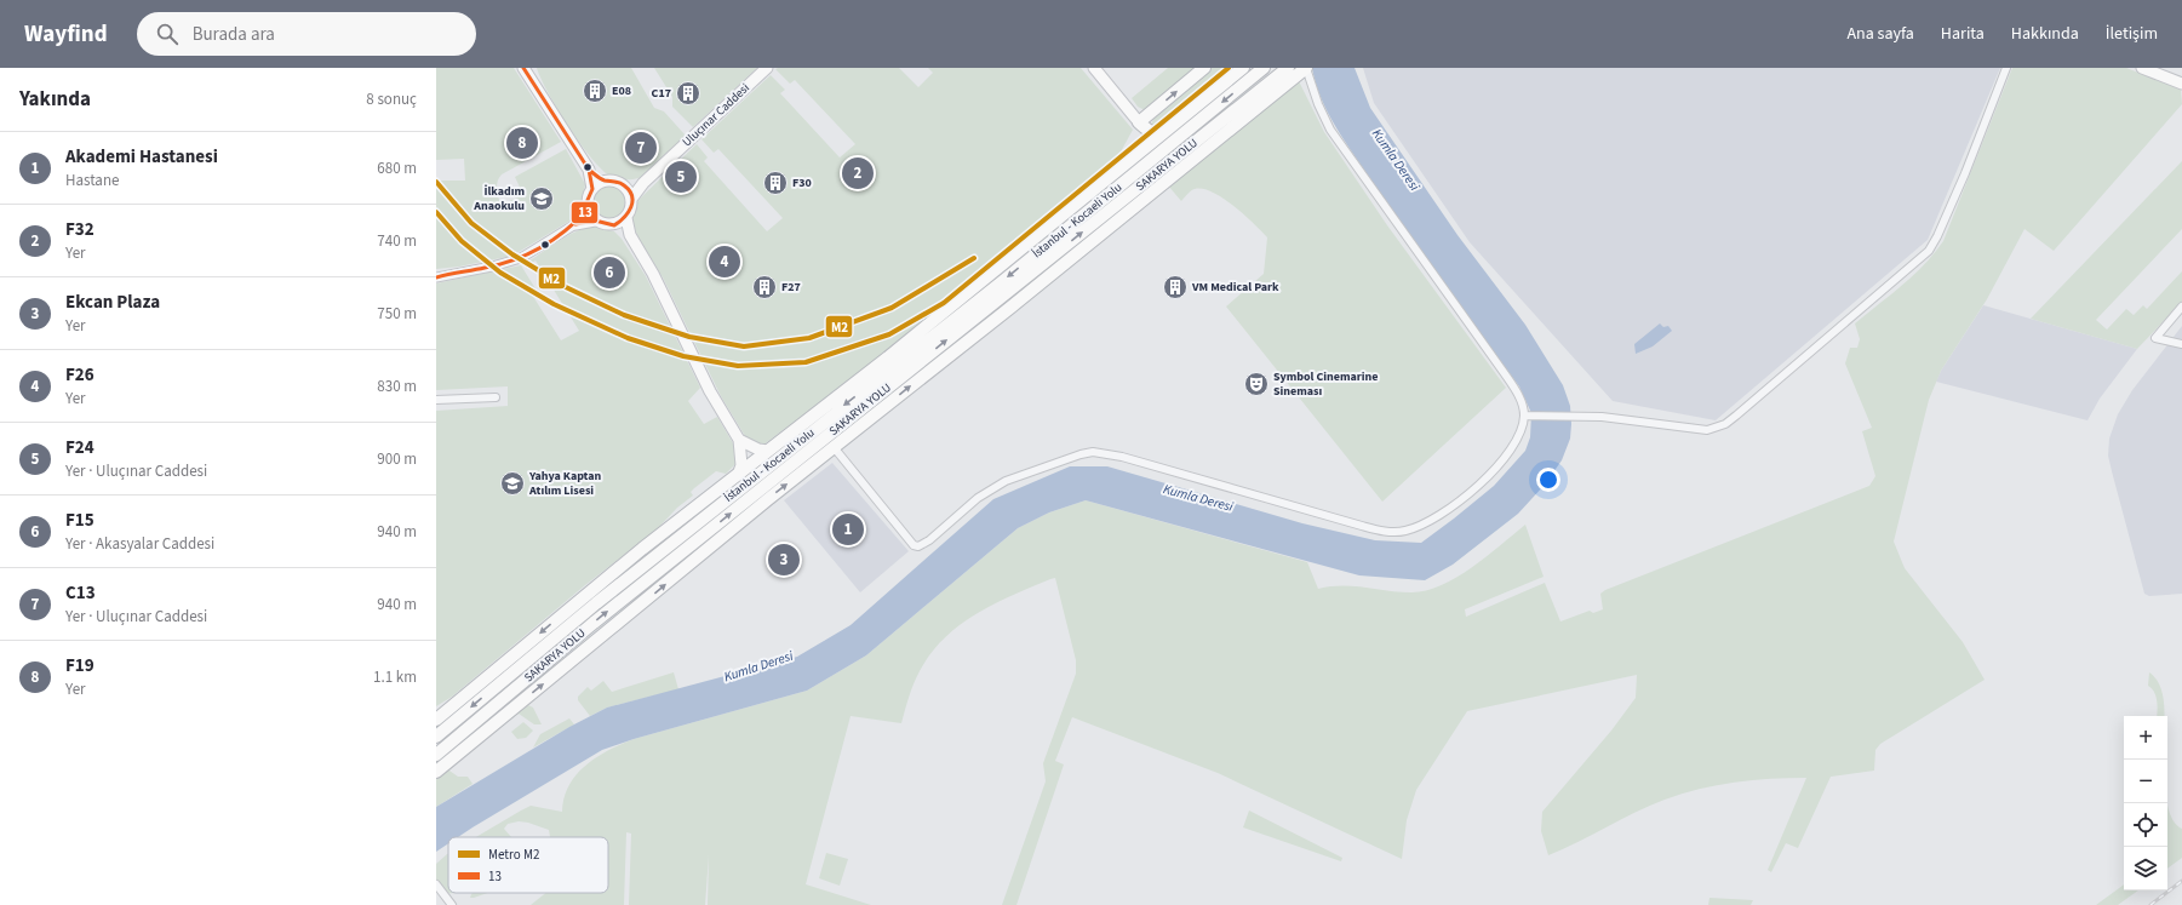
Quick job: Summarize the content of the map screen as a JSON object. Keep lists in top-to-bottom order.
{
  "streets": {
    "highway": ["SAKARYA YOLU", "İstanbul - Kocaeli Yolu"],
    "main road": ["Uluçınar Caddesi"]
  },
  "water": ["Kumla Deresi"],
  "places": {
    "building": [
      "E08",
      "C17",
      "F30",
      "F27",
      "VM Medical Park"
    ],
    "school or university": ["İlkadım Anaokulu", "Yahya Kaptan Atılım Lisesi"],
    "theatre": ["Symbol Cinemarine Sineması"]
  },
  "lines": ["metro line M2", "transit line 13"],
  "legend": ["Metro M2", "13"],
  "page": {
    "header": "Wayfind",
    "search": "Burada ara",
    "nav": [
      "Ana sayfa",
      "Harita",
      "Hakkında",
      "İletişim"
    ],
    "heading": ["Yakında", "8 sonuç"],
    "pins": [
      "8",
      "7",
      "2",
      "5",
      "4",
      "6",
      "1",
      "3"
    ],
    "list": [
      {
        "mark": "1",
        "name": "Akademi Hastanesi",
        "note": "Hastane",
        "value": "680 m"
      },
      {
        "mark": "2",
        "name": "F32",
        "note": "Yer",
        "value": "740 m"
      },
      {
        "mark": "3",
        "name": "Ekcan Plaza",
        "note": "Yer",
        "value": "750 m"
      },
      {
        "mark": "4",
        "name": "F26",
        "note": "Yer",
        "value": "830 m"
      },
      {
        "mark": "5",
        "name": "F24",
        "note": "Yer · Uluçınar Caddesi",
        "value": "900 m"
      },
      {
        "mark": "6",
        "name": "F15",
        "note": "Yer · Akasyalar Caddesi",
        "value": "940 m"
      },
      {
        "mark": "7",
        "name": "C13",
        "note": "Yer · Uluçınar Caddesi",
        "value": "940 m"
      },
      {
        "mark": "8",
        "name": "F19",
        "note": "Yer",
        "value": "1.1 km"
      }
    ],
    "map_buttons": ["+", "−"]
  }
}
